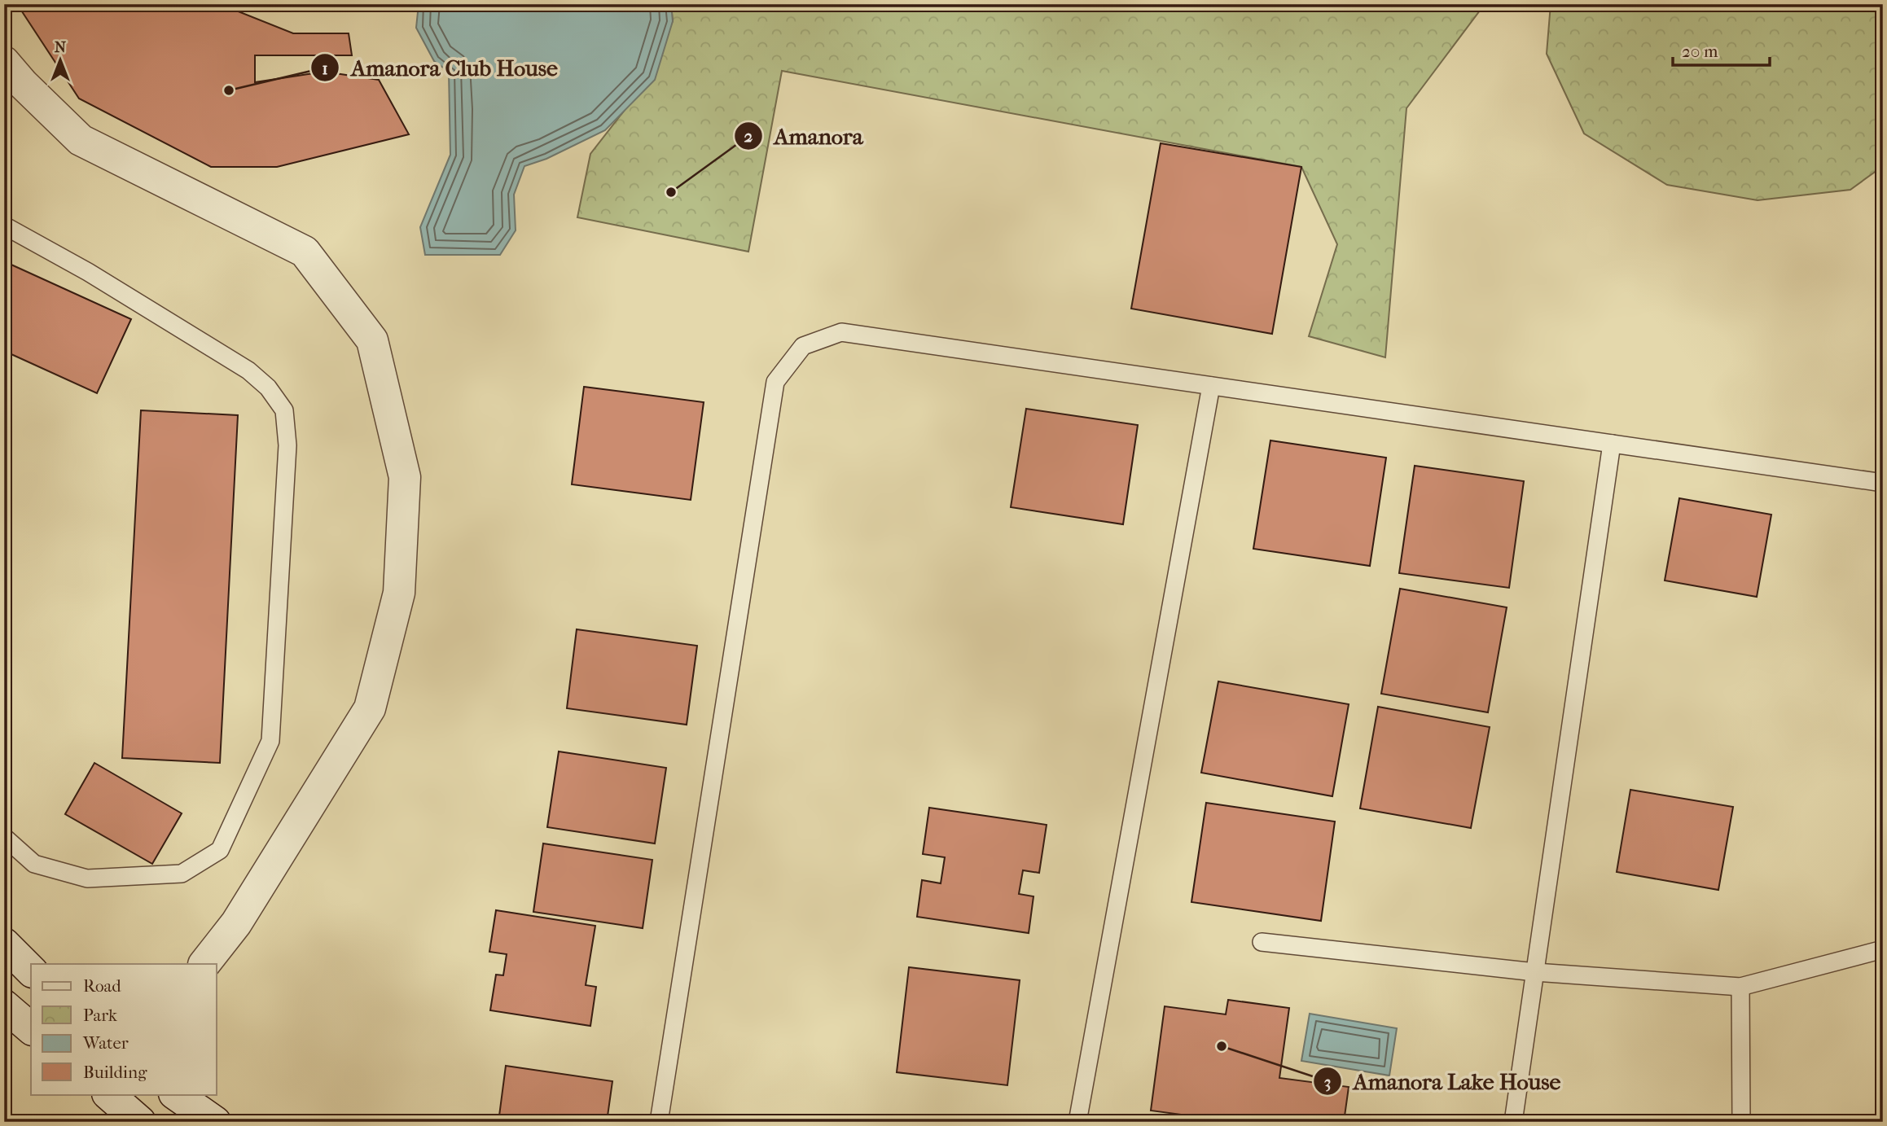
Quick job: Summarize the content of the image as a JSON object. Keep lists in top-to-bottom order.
{
  "places": ["Amanora Club House", "Amanora", "Amanora Lake House"],
  "legend": [
    "Road",
    "Park",
    "Water",
    "Building"
  ],
  "scale_bar": "20 m",
  "north": "top"
}
